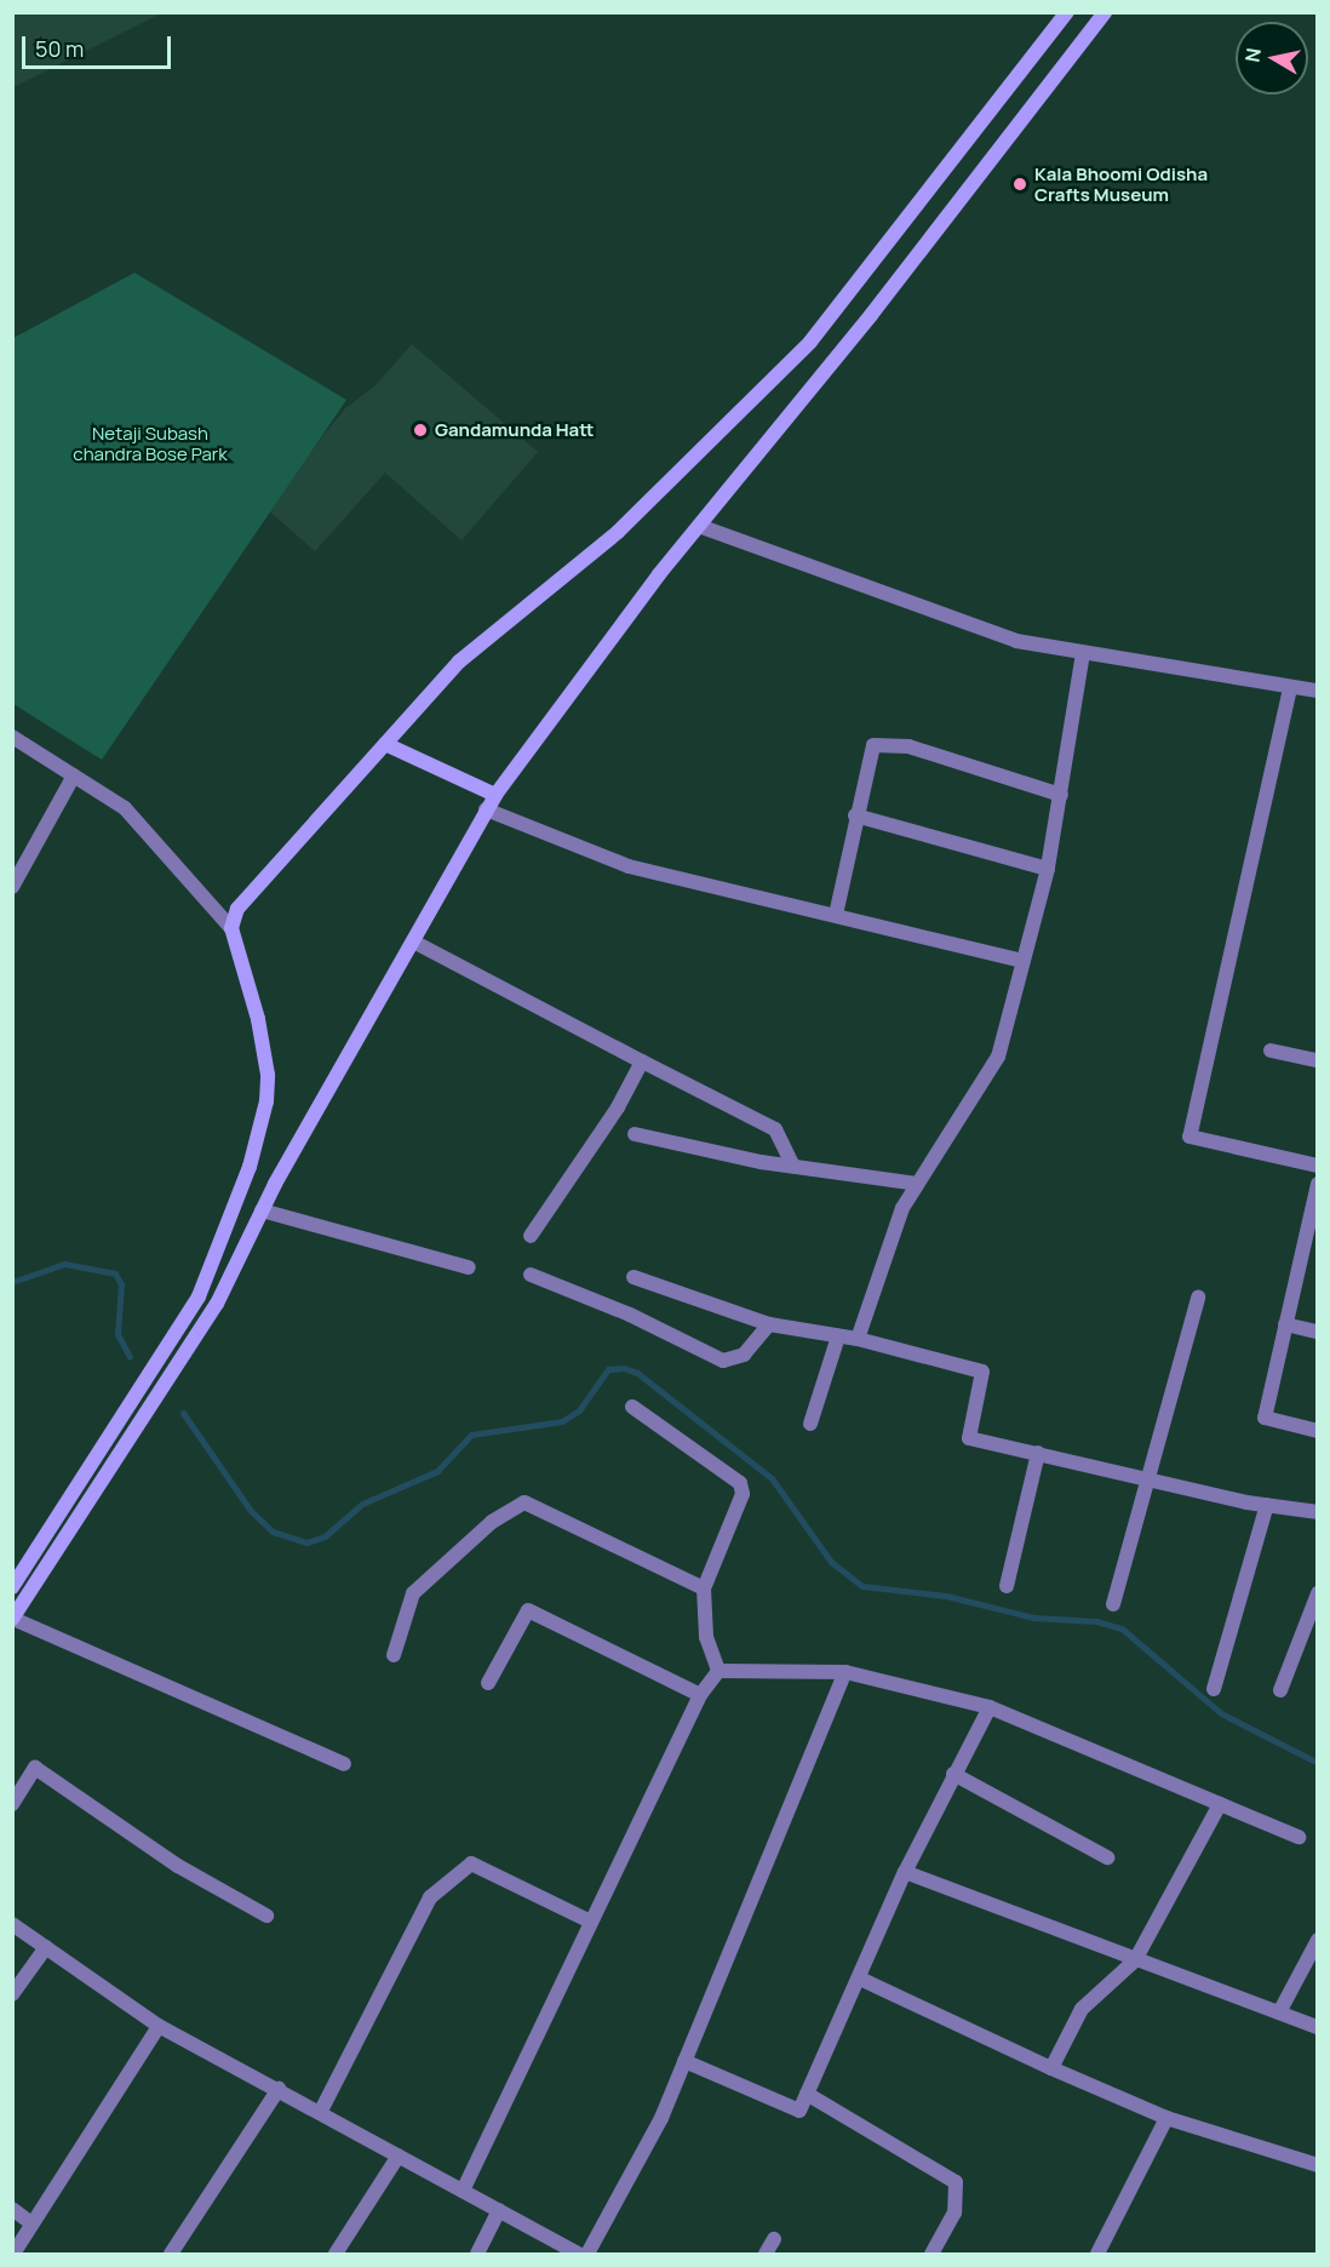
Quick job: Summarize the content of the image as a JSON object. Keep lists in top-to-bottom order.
{
  "parks": ["Netaji Subash chandra Bose Park"],
  "places": ["Kala Bhoomi Odisha Crafts Museum", "Gandamunda Hatt"],
  "scale_bar": "50 m",
  "north": "left"
}
